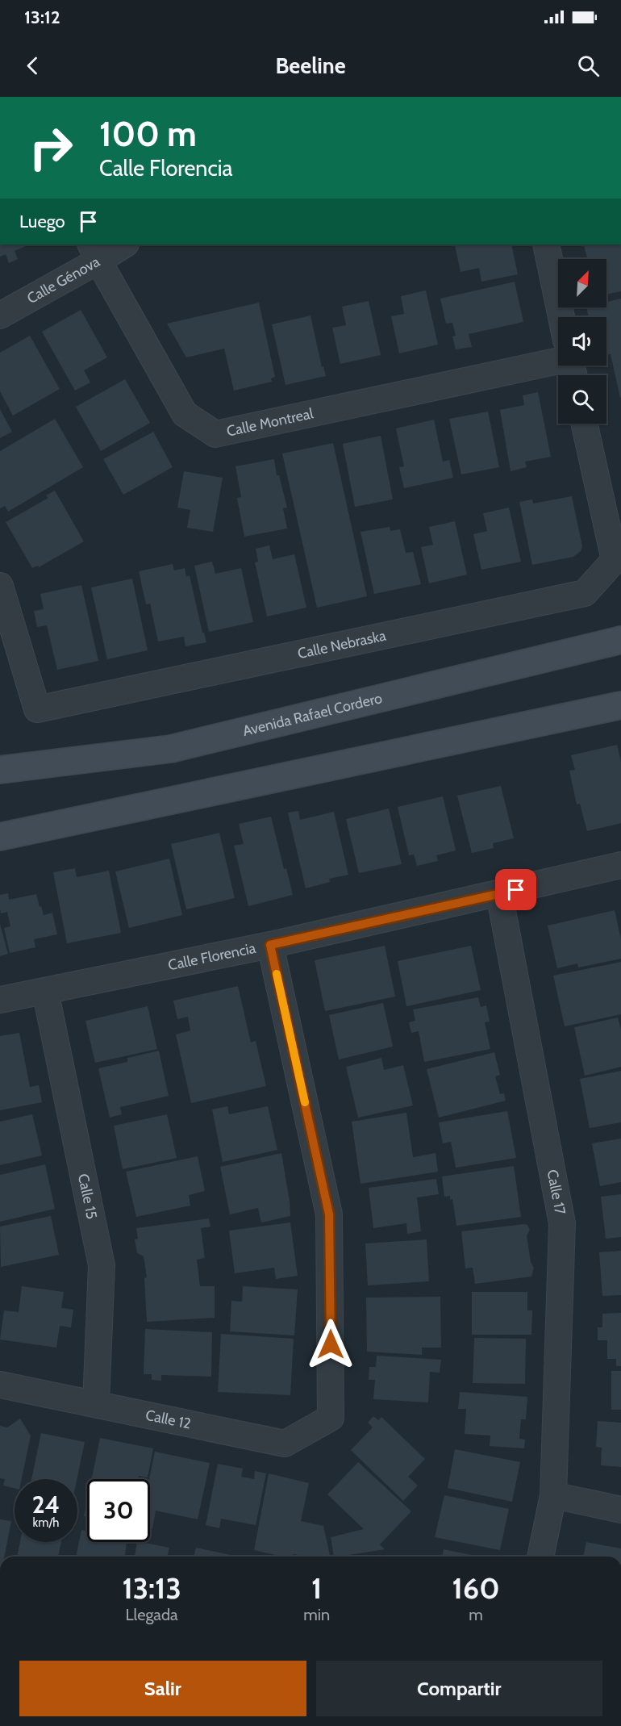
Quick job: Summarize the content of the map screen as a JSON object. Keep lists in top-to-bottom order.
{
  "streets": {
    "main road": ["Avenida Rafael Cordero"],
    "street": [
      "Calle Génova",
      "Calle Montreal",
      "Calle Nebraska",
      "Calle Florencia",
      "Calle 17",
      "Calle 15",
      "Calle 12"
    ]
  },
  "crossings": [
    ["Calle Génova", "Calle Montreal"],
    ["Calle Florencia", "Calle 17"],
    ["Calle Florencia", "Calle 15"],
    ["Calle Florencia", "Calle 12"],
    ["Calle 15", "Calle 12"]
  ],
  "north": "top right",
  "page": {
    "status": "13:12",
    "header": "Beeline",
    "turn": ["100 m", "Calle Florencia"],
    "then": "Luego",
    "speed": "24 km/h",
    "limit": "30",
    "eta": [
      "13:13",
      "Llegada",
      "1",
      "min",
      "160",
      "m"
    ],
    "buttons": ["Salir", "Compartir"]
  }
}
